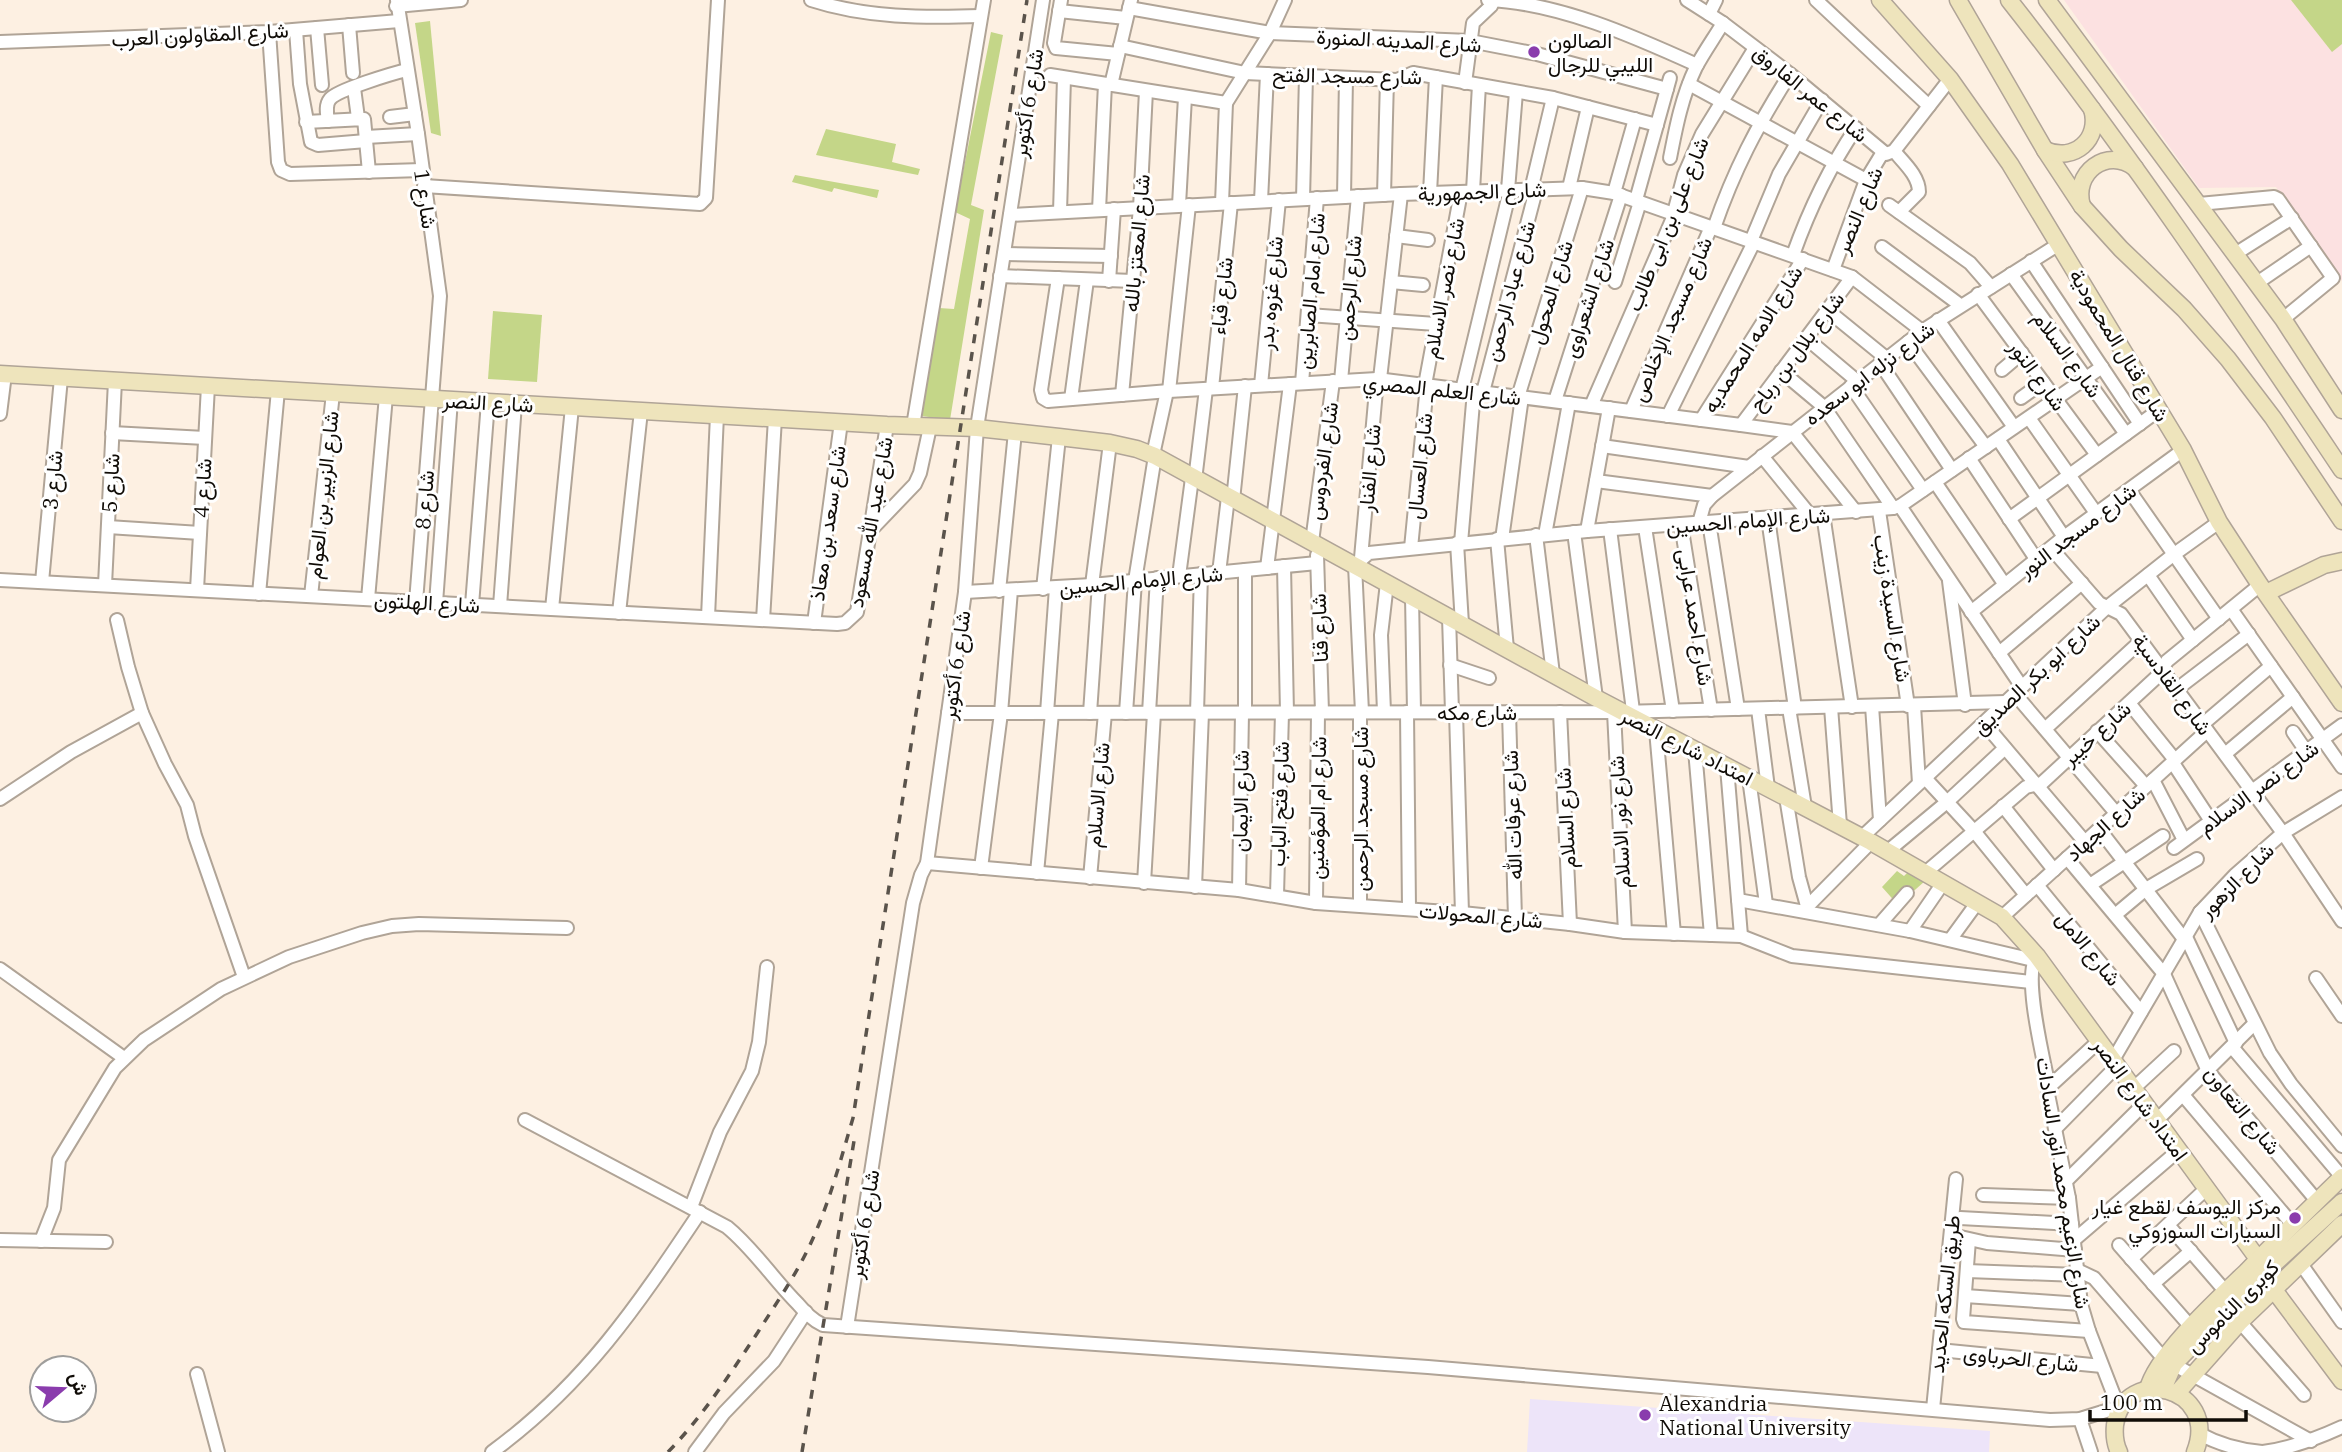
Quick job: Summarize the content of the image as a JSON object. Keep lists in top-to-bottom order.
{
  "streets": {
    "street": [
      "شارع المقاولون العرب",
      "شارع المدينه المنورة",
      "شارع مسجد الفتح",
      "شارع عمر الفاروق",
      "شارع 6 أكتوبر",
      "شارع الجمهورية",
      "شارع 1",
      "شارع النصر",
      "شارع على بن ابى طالب",
      "شارع المعتز بالله",
      "شارع الرحمن",
      "شارع نصر الاسلام",
      "شارع امام الصابرين",
      "شارع عباد الرحمن",
      "شارع المحول",
      "شارع غزوه بدر",
      "شارع قباء",
      "شارع الشعراوى",
      "شارع مسجد الإخلاص",
      "شارع الامه المحمديه",
      "شارع قنال المحمودية",
      "شارع بلال بن رباح",
      "شارع السلام",
      "شارع نزله ابو سعده",
      "شارع النور",
      "شارع العلم المصري",
      "شارع الفردوس",
      "شارع العسال",
      "شارع الفنار",
      "شارع 3",
      "شارع 5",
      "شارع 4",
      "شارع الزبير بن العوام",
      "شارع 8",
      "شارع الإمام الحسين",
      "شارع عبد الله مسعود",
      "شارع سعد بن معاذ",
      "شارع مسجد النور",
      "شارع الهلتون",
      "شارع السيدة زينب",
      "شارع احمد عرابى",
      "شارع قنا",
      "شارع ابو بكر الصديق",
      "شارع القادسية",
      "شارع مكه",
      "شارع خيبر",
      "امتداد شارع النصر",
      "شارع الاسلام",
      "شارع الايمان",
      "شارع فتح الباب",
      "شارع ام المؤمنين",
      "شارع مسجد الرحمن",
      "شارع عرفات الله",
      "شارع نور الاسلام",
      "شارع الجهاد",
      "شارع الزهور",
      "شارع المحولات",
      "شارع الامل",
      "شارع التعاون",
      "شارع الزعيم محمد انور السادات",
      "طريق السكه الحديد",
      "كوبرى الناموس",
      "شارع الحرباوى"
    ]
  },
  "crossings": [
    ["شارع المقاولون العرب", "شارع 1"],
    ["شارع المدينه المنورة", "شارع مسجد الفتح"],
    ["شارع مسجد الفتح", "شارع الرحمن"],
    ["شارع مسجد الفتح", "شارع نصر الاسلام"],
    ["شارع مسجد الفتح", "شارع عباد الرحمن"],
    ["شارع مسجد الفتح", "شارع المحول"],
    ["شارع مسجد الفتح", "شارع الشعراوى"],
    ["شارع عمر الفاروق", "شارع النصر"],
    ["شارع عمر الفاروق", "شارع على بن ابى طالب"],
    ["شارع عمر الفاروق", "شارع مسجد الإخلاص"],
    ["شارع عمر الفاروق", "شارع قنال المحمودية"],
    ["شارع 6 أكتوبر", "شارع الجمهورية"],
    ["شارع 6 أكتوبر", "شارع النصر"],
    ["شارع 6 أكتوبر", "شارع الإمام الحسين"],
    ["شارع 6 أكتوبر", "شارع مكه"],
    ["شارع 6 أكتوبر", "امتداد شارع النصر"],
    ["شارع 6 أكتوبر", "شارع المحولات"],
    ["شارع الجمهورية", "شارع النصر"],
    ["شارع الجمهورية", "شارع على بن ابى طالب"],
    ["شارع الجمهورية", "شارع المعتز بالله"],
    ["شارع الجمهورية", "شارع الرحمن"],
    ["شارع الجمهورية", "شارع نصر الاسلام"],
    ["شارع الجمهورية", "شارع امام الصابرين"],
    ["شارع الجمهورية", "شارع عباد الرحمن"],
    ["شارع الجمهورية", "شارع المحول"],
    ["شارع الجمهورية", "شارع غزوه بدر"],
    ["شارع الجمهورية", "شارع قباء"],
    ["شارع الجمهورية", "شارع الشعراوى"],
    ["شارع الجمهورية", "شارع مسجد الإخلاص"],
    ["شارع الجمهورية", "شارع الامه المحمديه"],
    ["شارع الجمهورية", "شارع بلال بن رباح"],
    ["شارع الجمهورية", "شارع نزله ابو سعده"],
    ["شارع الجمهورية", "شارع الفنار"],
    ["شارع 1", "شارع النصر"],
    ["شارع 1", "شارع 8"],
    ["شارع النصر", "شارع 3"],
    ["شارع النصر", "شارع 5"],
    ["شارع النصر", "شارع 4"],
    ["شارع النصر", "شارع الزبير بن العوام"],
    ["شارع النصر", "شارع 8"],
    ["شارع النصر", "شارع عبد الله مسعود"],
    ["شارع النصر", "شارع سعد بن معاذ"],
    ["شارع النصر", "امتداد شارع النصر"],
    ["شارع على بن ابى طالب", "شارع العلم المصري"],
    ["شارع المعتز بالله", "شارع العلم المصري"],
    ["شارع الرحمن", "شارع العلم المصري"],
    ["شارع الرحمن", "شارع الفردوس"],
    ["شارع نصر الاسلام", "شارع العلم المصري"],
    ["شارع نصر الاسلام", "شارع العسال"],
    ["شارع نصر الاسلام", "شارع القادسية"],
    ["شارع نصر الاسلام", "شارع الجهاد"],
    ["شارع امام الصابرين", "شارع العلم المصري"],
    ["شارع امام الصابرين", "شارع الإمام الحسين"],
    ["شارع امام الصابرين", "امتداد شارع النصر"],
    ["شارع عباد الرحمن", "شارع العلم المصري"],
    ["شارع المحول", "شارع العلم المصري"],
    ["شارع المحول", "شارع الإمام الحسين"],
    ["شارع المحول", "امتداد شارع النصر"],
    ["شارع غزوه بدر", "شارع العلم المصري"],
    ["شارع قباء", "شارع العلم المصري"],
    ["شارع قباء", "شارع الإمام الحسين"],
    ["شارع قباء", "امتداد شارع النصر"],
    ["شارع الشعراوى", "شارع العلم المصري"],
    ["شارع مسجد الإخلاص", "شارع العلم المصري"],
    ["شارع الامه المحمديه", "شارع العلم المصري"],
    ["شارع قنال المحمودية", "شارع نزله ابو سعده"],
    ["شارع قنال المحمودية", "شارع مسجد النور"],
    ["شارع قنال المحمودية", "شارع ابو بكر الصديق"],
    ["شارع قنال المحمودية", "شارع خيبر"],
    ["شارع بلال بن رباح", "شارع العلم المصري"],
    ["شارع السلام", "شارع نزله ابو سعده"],
    ["شارع السلام", "شارع الإمام الحسين"],
    ["شارع السلام", "شارع مكه"],
    ["شارع السلام", "شارع المحولات"],
    ["شارع نزله ابو سعده", "شارع النور"],
    ["شارع نزله ابو سعده", "شارع العلم المصري"],
    ["شارع نزله ابو سعده", "شارع الإمام الحسين"],
    ["شارع النور", "شارع الإمام الحسين"],
    ["شارع العلم المصري", "شارع الفردوس"],
    ["شارع العلم المصري", "شارع العسال"],
    ["شارع العلم المصري", "شارع الفنار"],
    ["شارع الفردوس", "شارع قنا"],
    ["شارع الفردوس", "امتداد شارع النصر"],
    ["شارع العسال", "شارع الإمام الحسين"],
    ["شارع الفنار", "شارع الإمام الحسين"],
    ["شارع الفنار", "شارع مكه"],
    ["شارع الفنار", "امتداد شارع النصر"],
    ["شارع الفنار", "شارع مسجد الرحمن"],
    ["شارع 3", "شارع الهلتون"],
    ["شارع 5", "شارع الهلتون"],
    ["شارع 4", "شارع الهلتون"],
    ["شارع الزبير بن العوام", "شارع الهلتون"],
    ["شارع 8", "شارع الهلتون"],
    ["شارع الإمام الحسين", "شارع السيدة زينب"],
    ["شارع الإمام الحسين", "شارع احمد عرابى"],
    ["شارع الإمام الحسين", "شارع قنا"],
    ["شارع الإمام الحسين", "امتداد شارع النصر"],
    ["شارع الإمام الحسين", "شارع الايمان"],
    ["شارع الإمام الحسين", "شارع فتح الباب"],
    ["شارع الإمام الحسين", "شارع نور الاسلام"],
    ["شارع عبد الله مسعود", "شارع الهلتون"],
    ["شارع سعد بن معاذ", "شارع الهلتون"],
    ["شارع مسجد النور", "شارع القادسية"],
    ["شارع السيدة زينب", "شارع مكه"],
    ["شارع احمد عرابى", "شارع مكه"],
    ["شارع قنا", "شارع مكه"],
    ["شارع قنا", "امتداد شارع النصر"],
    ["شارع قنا", "شارع ام المؤمنين"],
    ["شارع ابو بكر الصديق", "شارع القادسية"],
    ["شارع ابو بكر الصديق", "شارع مكه"],
    ["شارع ابو بكر الصديق", "امتداد شارع النصر"],
    ["شارع القادسية", "شارع خيبر"],
    ["شارع القادسية", "شارع الجهاد"],
    ["شارع القادسية", "شارع الزهور"],
    ["شارع مكه", "امتداد شارع النصر"],
    ["شارع مكه", "شارع الاسلام"],
    ["شارع مكه", "شارع الايمان"],
    ["شارع مكه", "شارع فتح الباب"],
    ["شارع مكه", "شارع ام المؤمنين"],
    ["شارع مكه", "شارع مسجد الرحمن"],
    ["شارع مكه", "شارع عرفات الله"],
    ["شارع مكه", "شارع نور الاسلام"],
    ["شارع خيبر", "امتداد شارع النصر"],
    ["امتداد شارع النصر", "شارع نور الاسلام"],
    ["امتداد شارع النصر", "شارع الجهاد"],
    ["امتداد شارع النصر", "شارع الزهور"],
    ["امتداد شارع النصر", "شارع الزعيم محمد انور السادات"],
    ["شارع الاسلام", "شارع المحولات"],
    ["شارع الايمان", "شارع المحولات"],
    ["شارع فتح الباب", "شارع المحولات"],
    ["شارع ام المؤمنين", "شارع المحولات"],
    ["شارع مسجد الرحمن", "شارع المحولات"],
    ["شارع عرفات الله", "شارع المحولات"],
    ["شارع نور الاسلام", "شارع المحولات"],
    ["شارع الجهاد", "شارع الامل"],
    ["شارع الزهور", "شارع الامل"],
    ["شارع الزهور", "شارع التعاون"],
    ["شارع الزهور", "شارع الزعيم محمد انور السادات"],
    ["شارع المحولات", "شارع الزعيم محمد انور السادات"],
    ["شارع الزعيم محمد انور السادات", "شارع الحرباوى"],
    ["طريق السكه الحديد", "شارع الحرباوى"]
  ],
  "places": ["الصالون الليبي للرجال", "مركز اليوسف لقطع غيار السيارات السوزوكي", "Alexandria National University"],
  "scale_bar": "100 m",
  "north": "right"
}
